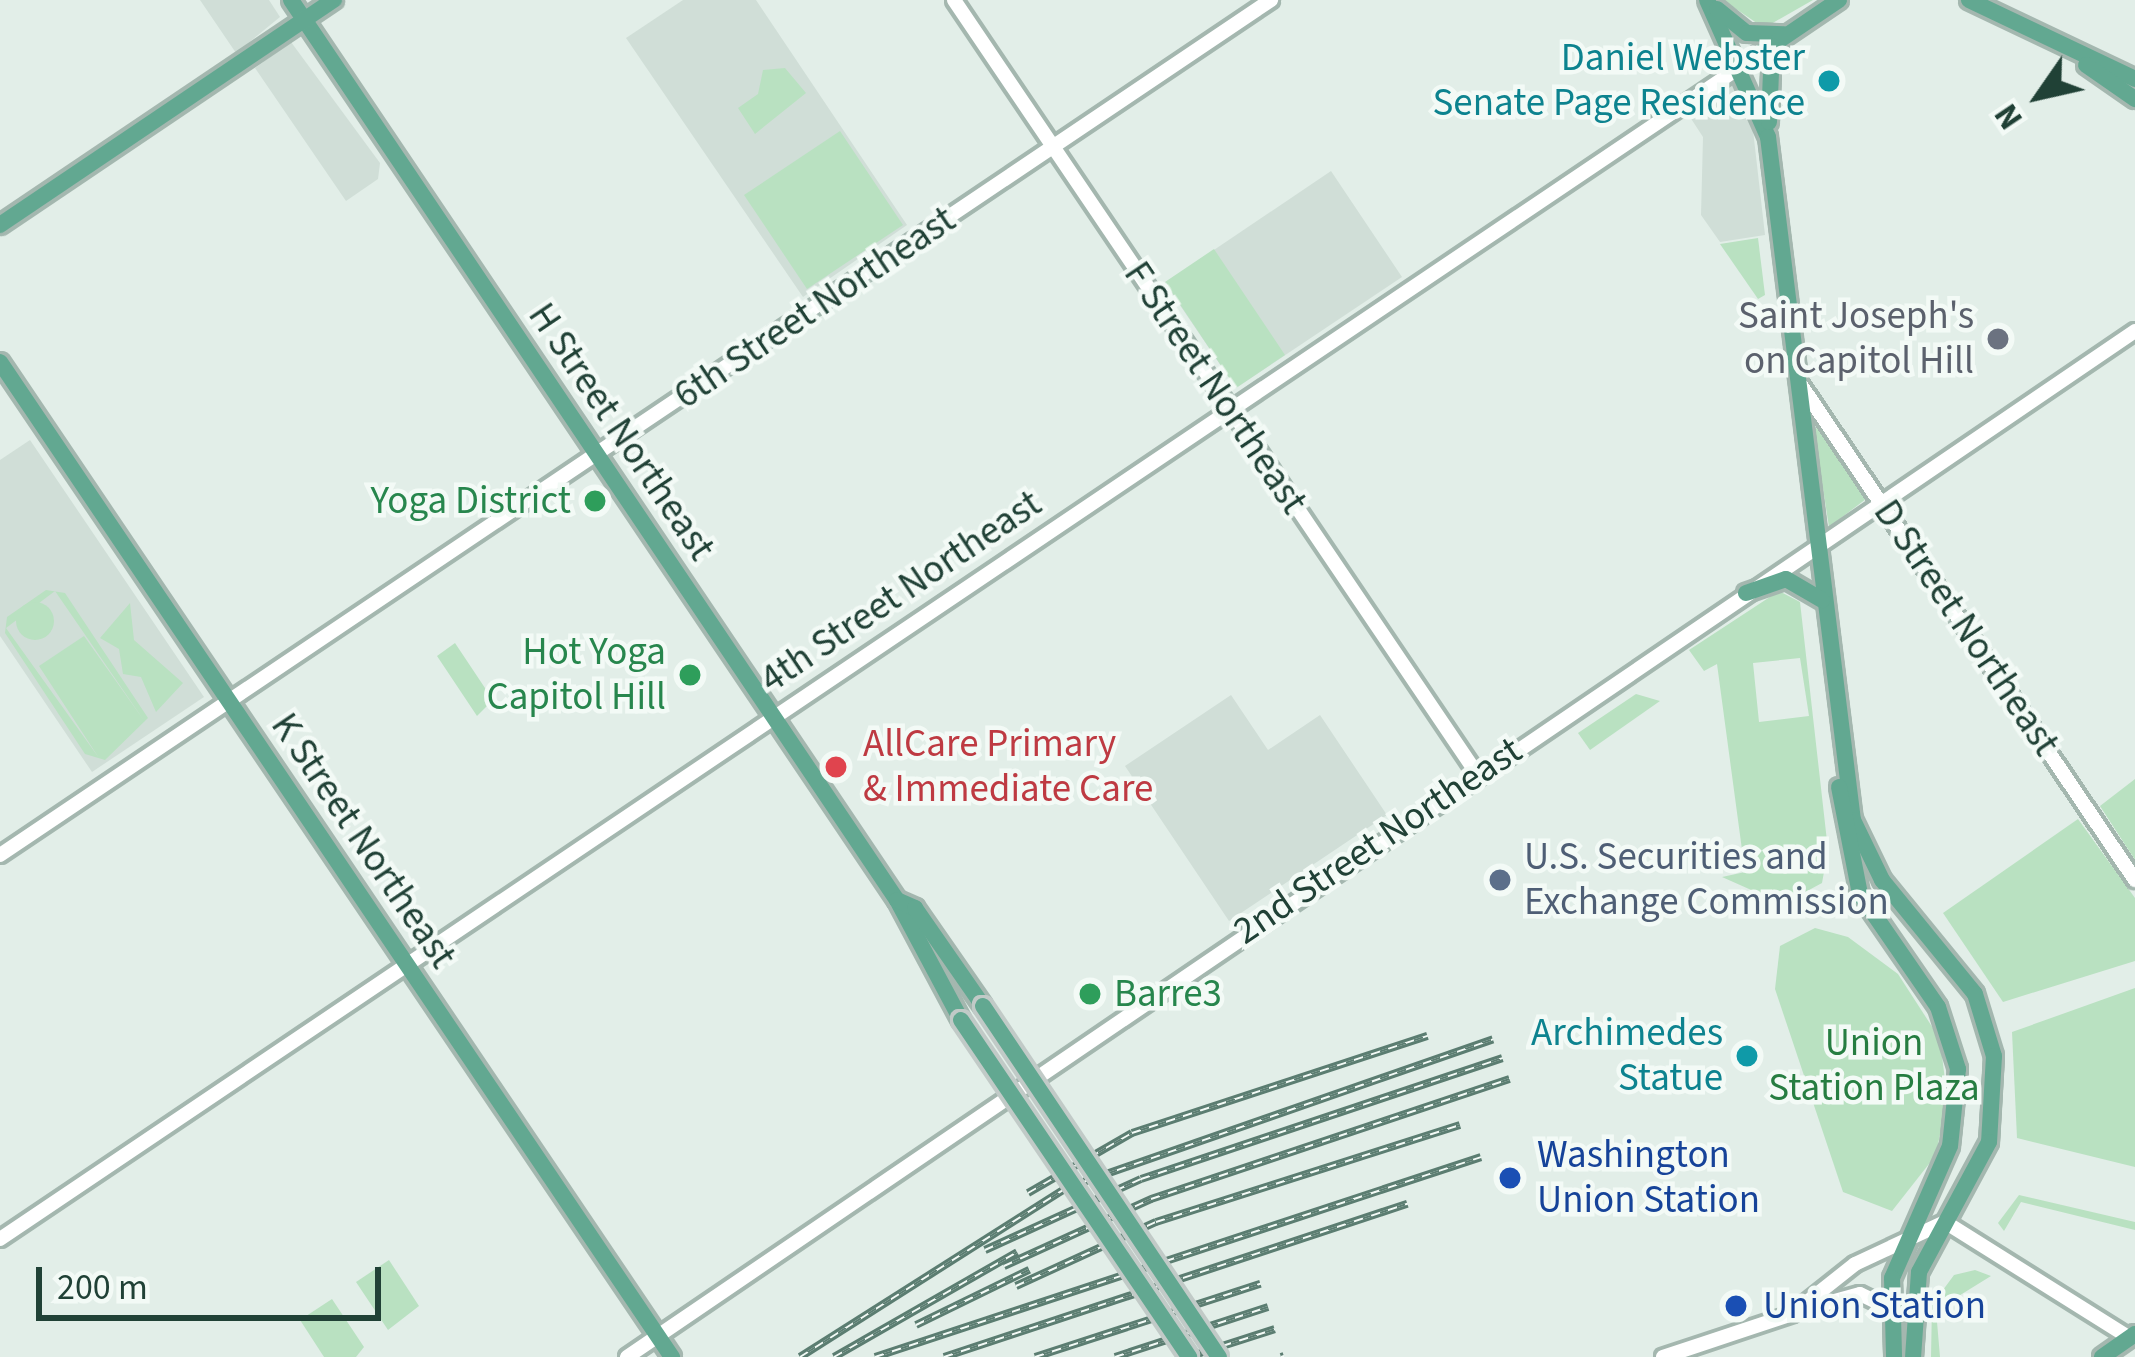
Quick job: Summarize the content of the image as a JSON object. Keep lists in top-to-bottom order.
{
  "streets": {
    "main road": ["H Street Northeast", "4th Street Northeast", "K Street Northeast"],
    "street": [
      "6th Street Northeast",
      "F Street Northeast",
      "D Street Northeast",
      "2nd Street Northeast"
    ]
  },
  "crossings": [
    ["6th Street Northeast", "F Street Northeast"],
    ["6th Street Northeast", "H Street Northeast"],
    ["6th Street Northeast", "K Street Northeast"],
    ["F Street Northeast", "4th Street Northeast"],
    ["F Street Northeast", "2nd Street Northeast"],
    ["H Street Northeast", "4th Street Northeast"],
    ["4th Street Northeast", "K Street Northeast"],
    ["D Street Northeast", "2nd Street Northeast"],
    ["K Street Northeast", "2nd Street Northeast"]
  ],
  "parks": ["Union Station Plaza"],
  "places": [
    "Daniel Webster Senate Page Residence",
    "Saint Joseph's on Capitol Hill",
    "Yoga District",
    "Hot Yoga Capitol Hill",
    "AllCare Primary & Immediate Care",
    "U.S. Securities and Exchange Commission",
    "Barre3",
    "Archimedes Statue",
    "Washington Union Station",
    "Union Station"
  ],
  "scale_bar": "200 m",
  "north": "bottom left"
}
